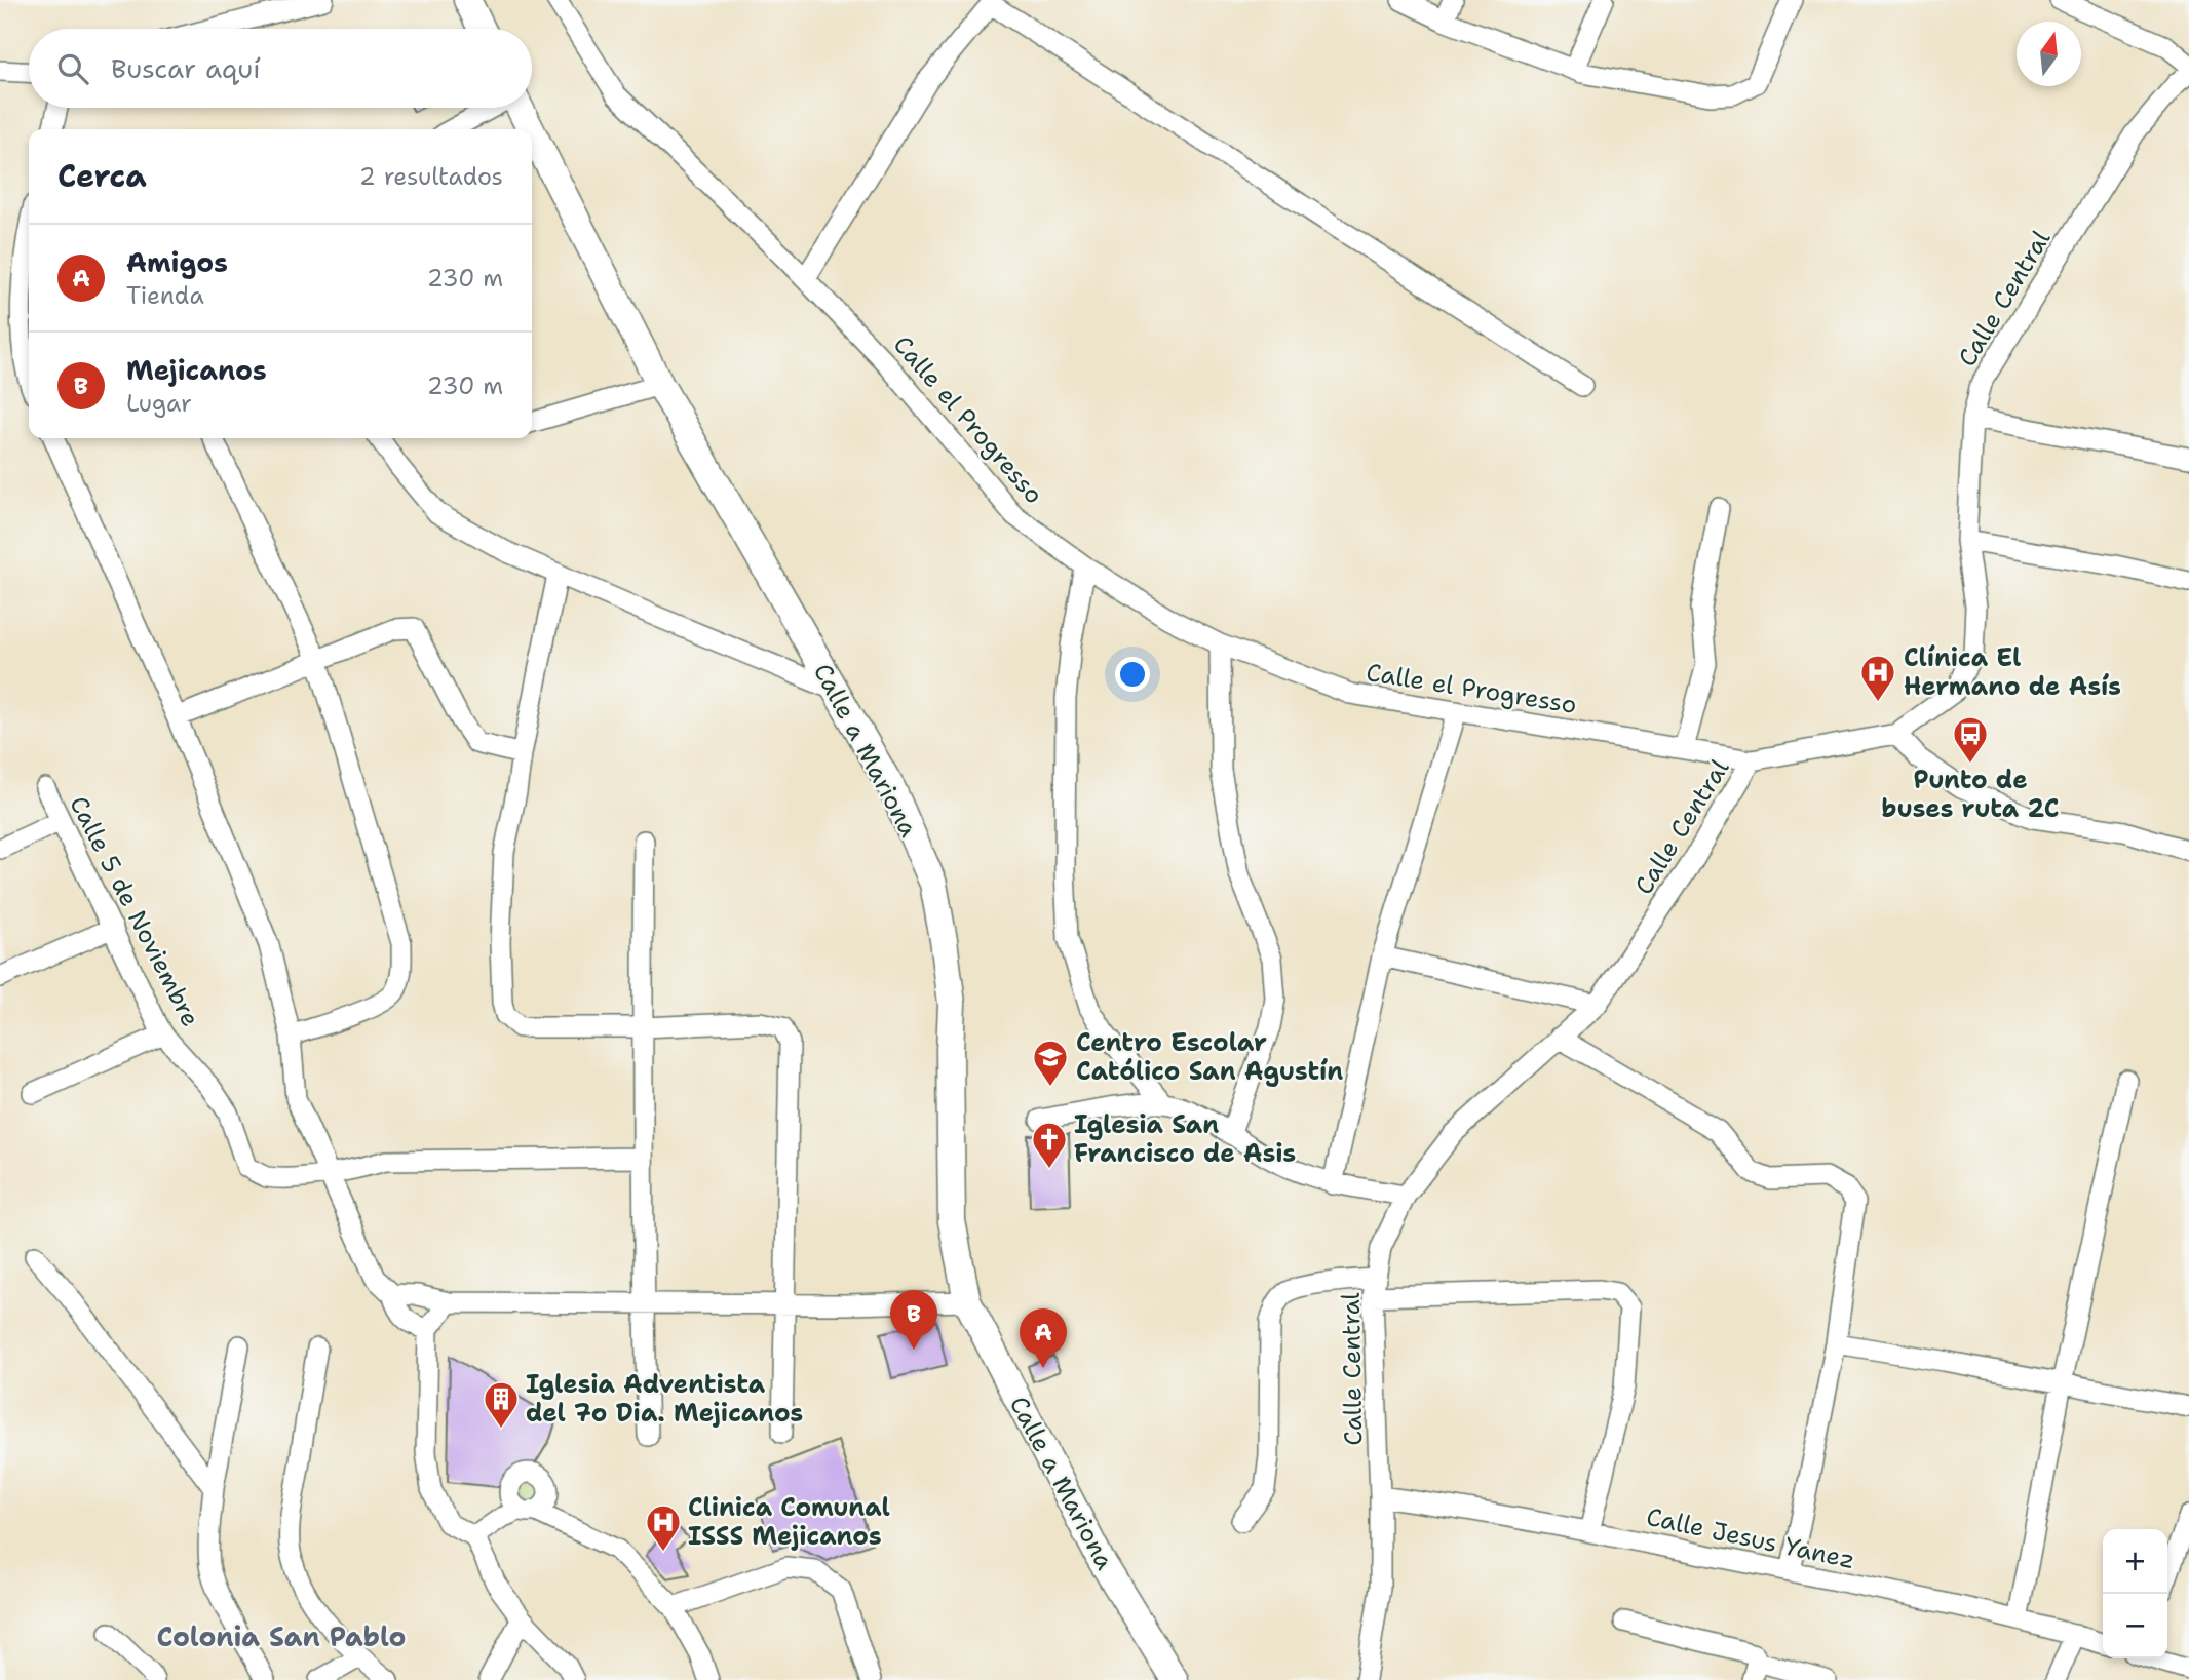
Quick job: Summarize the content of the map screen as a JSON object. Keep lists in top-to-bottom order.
{
  "streets": {
    "main road": ["Calle a Mariona"],
    "street": [
      "Calle Central",
      "Calle el Progresso",
      "Calle 5 de Noviembre",
      "Calle Jesus Yanez"
    ]
  },
  "crossings": [
    ["Calle Central", "Calle el Progresso"],
    ["Calle Central", "Calle Jesus Yanez"]
  ],
  "districts": ["Colonia San Pablo"],
  "places": {
    "hospital": ["Clínica El Hermano de Asís", "Clinica Comunal ISSS Mejicanos"],
    "bus stop": ["Punto de buses ruta 2C"],
    "school or university": ["Centro Escolar Católico San Agustín"],
    "church": ["Iglesia San Francisco de Asis"],
    "building": ["Iglesia Adventista del 7o Dia. Mejicanos"]
  },
  "north": "top",
  "page": {
    "search": "Buscar aquí",
    "heading": ["Cerca", "2 resultados"],
    "list": [
      {
        "mark": "A",
        "name": "Amigos",
        "note": "Tienda",
        "value": "230 m"
      },
      {
        "mark": "B",
        "name": "Mejicanos",
        "note": "Lugar",
        "value": "230 m"
      }
    ],
    "pins": ["B", "A"],
    "map_buttons": ["+", "−"]
  }
}
